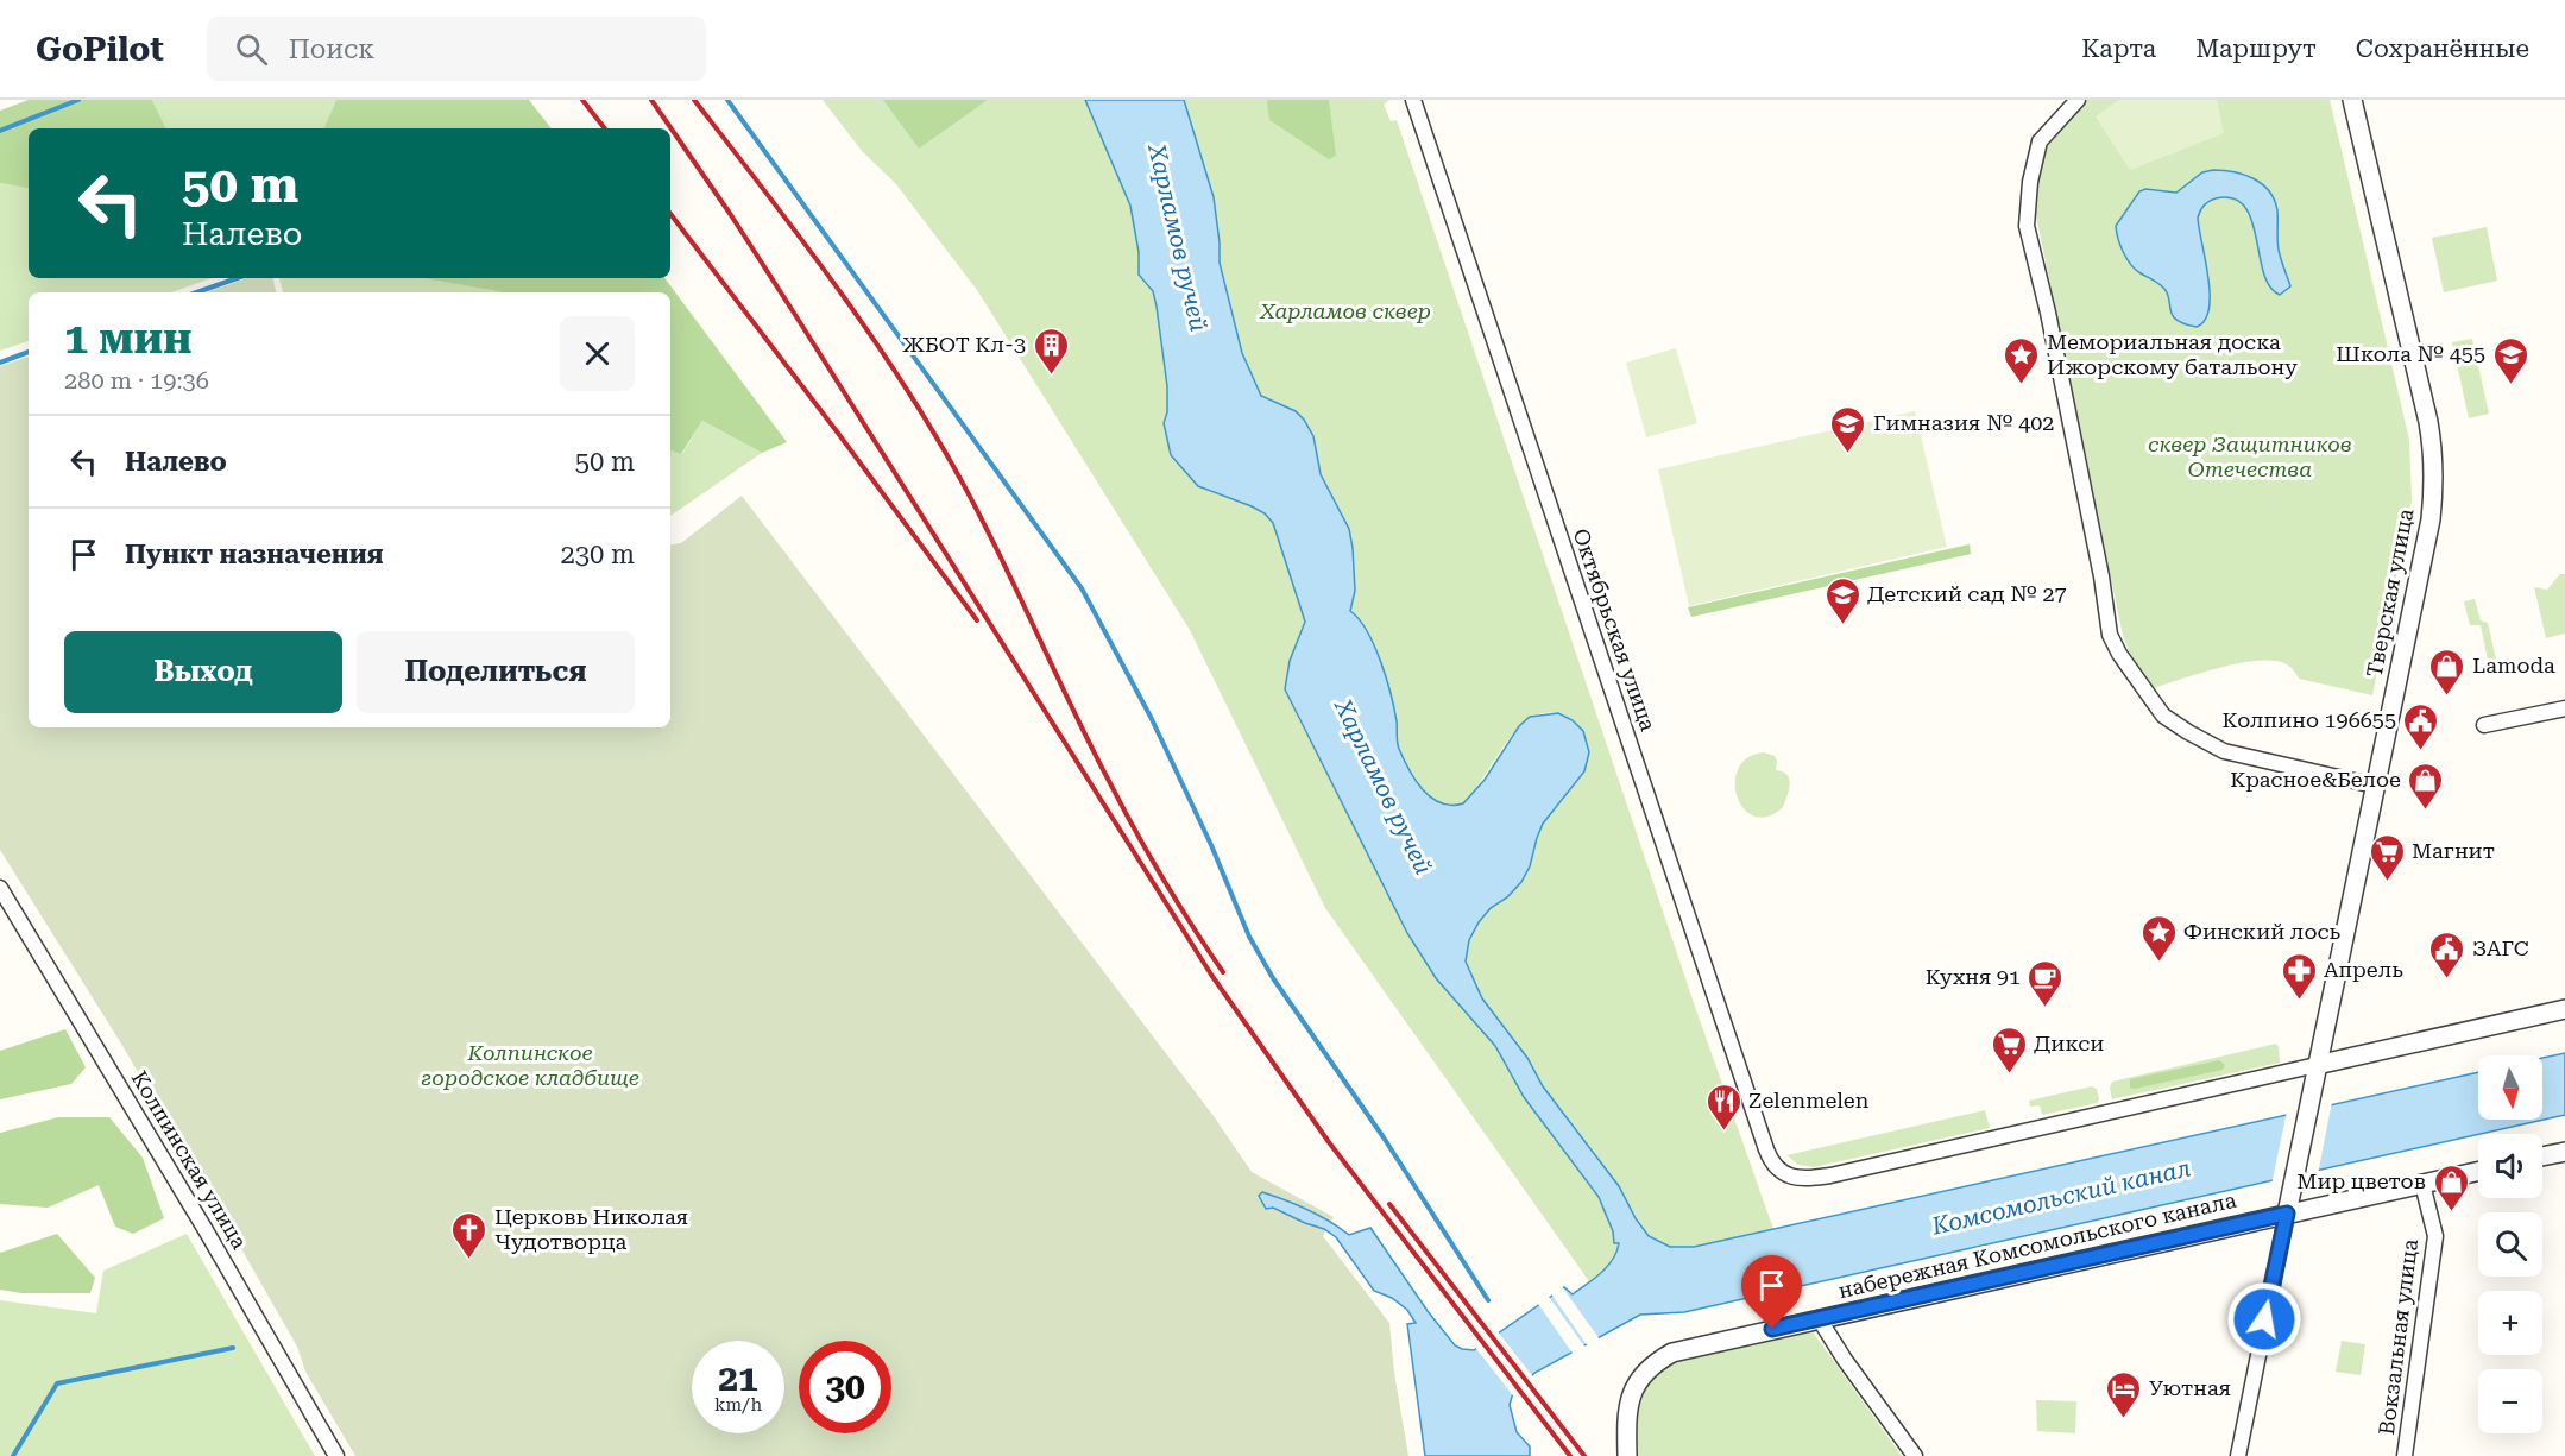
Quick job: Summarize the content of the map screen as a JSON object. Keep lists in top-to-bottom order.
{
  "streets": {
    "street": [
      "Тверская улица",
      "Октябрьская улица",
      "Колпинская улица",
      "набережная Комсомольского канала",
      "Вокзальная улица"
    ]
  },
  "crossings": [
    ["Тверская улица", "Октябрьская улица"],
    ["Тверская улица", "набережная Комсомольского канала"],
    ["набережная Комсомольского канала", "Вокзальная улица"]
  ],
  "water": ["Харламов ручей", "Комсомольский канал"],
  "parks": ["Харламов сквер", "сквер Защитников Отечества", "Колпинское городское кладбище"],
  "places": {
    "building": ["ЖБОТ Кл-3"],
    "place": ["Мемориальная доска Ижорскому батальону", "Финский лось"],
    "school or university": ["Школа № 455", "Гимназия № 402", "Детский сад № 27"],
    "shop": ["Lamoda", "Красное&Белое", "Мир цветов"],
    "public building": ["Колпино 196655", "ЗАГС"],
    "supermarket": ["Магнит", "Дикси"],
    "pharmacy": ["Апрель"],
    "cafe": ["Кухня 91"],
    "restaurant": ["Zelenmelen"],
    "church": ["Церковь Николая Чудотворца"],
    "hotel": ["Уютная"]
  },
  "north": "bottom",
  "page": {
    "header": "GoPilot",
    "search": "Поиск",
    "nav": ["Карта", "Маршрут", "Сохранённые"],
    "turn": ["50 m", "Налево"],
    "heading": ["1 мин", "280 m · 19:36"],
    "list": [
      {
        "name": "Налево",
        "value": "50 m"
      },
      {
        "name": "Пункт назначения",
        "value": "230 m"
      }
    ],
    "buttons": ["Выход", "Поделиться"],
    "map_buttons": ["+", "−"],
    "speed": "21 km/h",
    "limit": "30"
  }
}
